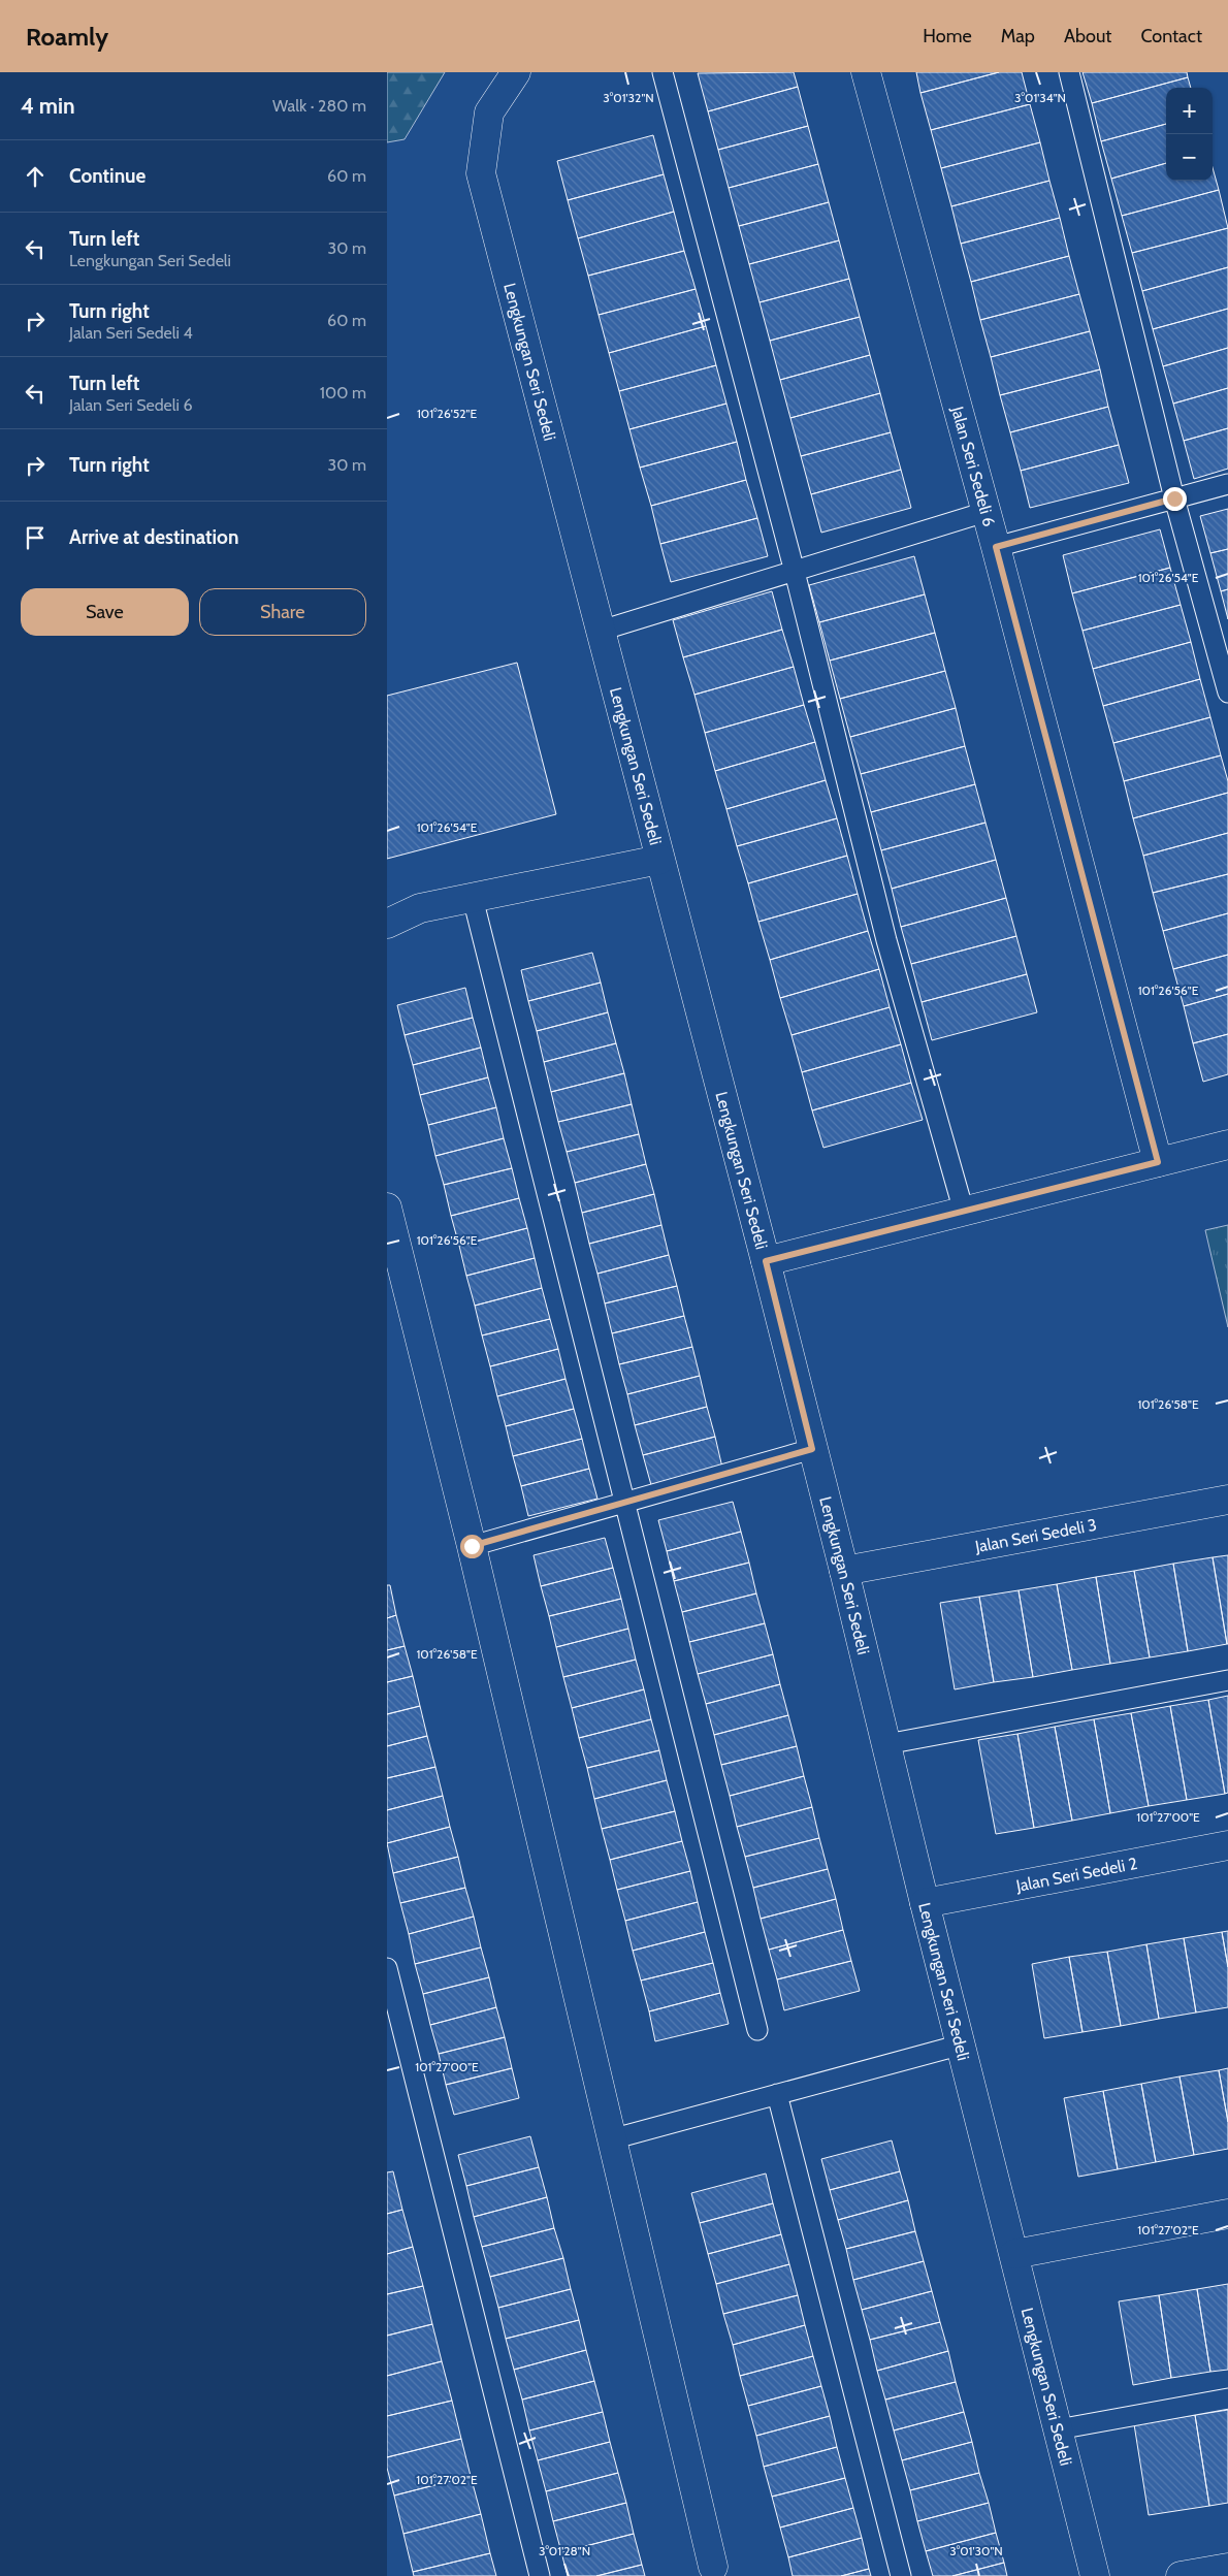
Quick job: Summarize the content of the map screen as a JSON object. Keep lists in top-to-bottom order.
{
  "streets": {
    "street": [
      "Lengkungan Seri Sedeli",
      "Jalan Seri Sedeli 6",
      "Jalan Seri Sedeli 3",
      "Jalan Seri Sedeli 2"
    ]
  },
  "crossings": [
    ["Lengkungan Seri Sedeli", "Jalan Seri Sedeli 3"],
    ["Lengkungan Seri Sedeli", "Jalan Seri Sedeli 2"]
  ],
  "page": {
    "header": "Roamly",
    "nav": [
      "Home",
      "Map",
      "About",
      "Contact"
    ],
    "heading": ["4 min", "Walk · 280 m"],
    "map_buttons": ["+", "−"],
    "list": [
      ["Continue", "60 m"],
      ["Turn left", "Lengkungan Seri Sedeli", "30 m"],
      ["Turn right", "Jalan Seri Sedeli 4", "60 m"],
      ["Turn left", "Jalan Seri Sedeli 6", "100 m"],
      ["Turn right", "30 m"],
      "Arrive at destination"
    ],
    "buttons": ["Save", "Share"]
  },
  "coordinates": [
    "3°01'32\"N",
    "3°01'34\"N",
    "101°26'52\"E",
    "101°26'54\"E",
    "101°26'56\"E",
    "101°26'58\"E",
    "101°27'00\"E",
    "101°27'02\"E",
    "3°01'28\"N",
    "3°01'30\"N"
  ]
}
